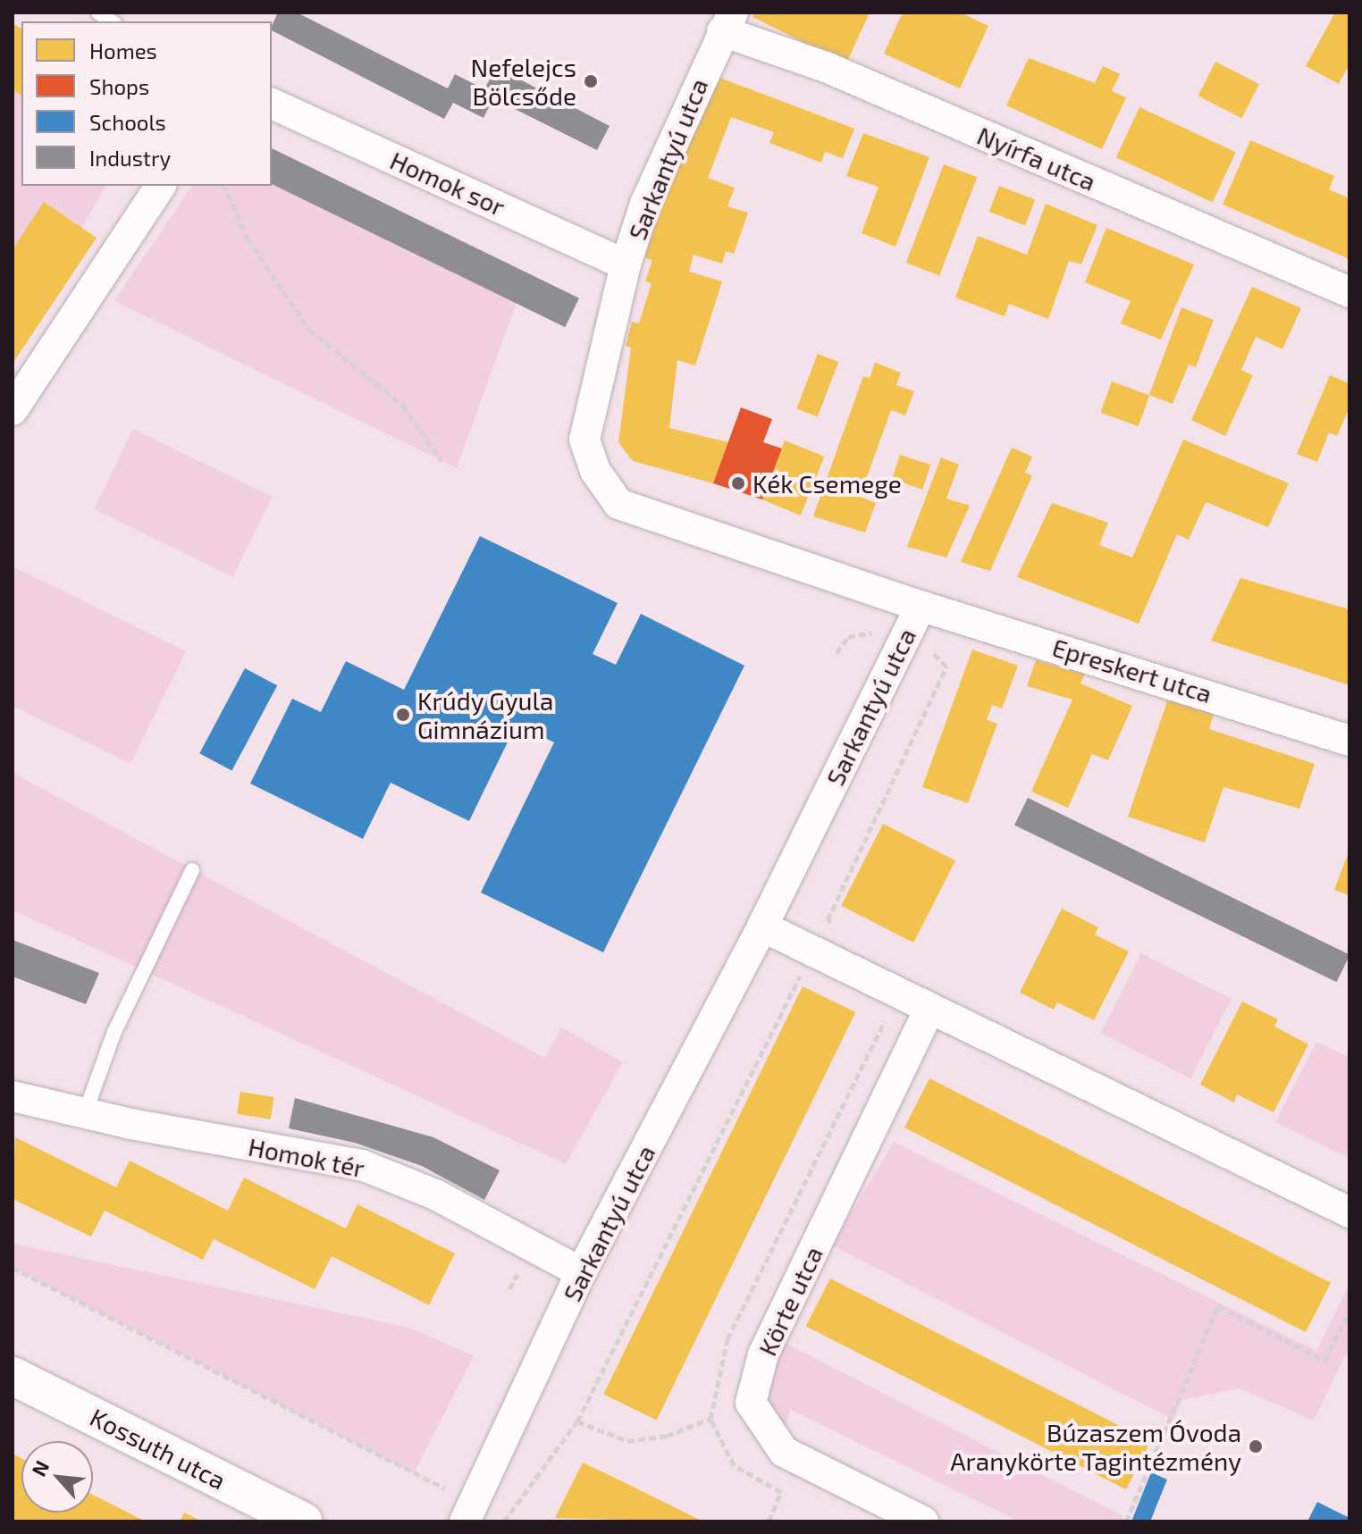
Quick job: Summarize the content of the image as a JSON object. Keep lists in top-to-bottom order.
{
  "streets": {
    "street": [
      "Nyírfa utca",
      "Sarkantyú utca",
      "Homok sor",
      "Epreskert utca",
      "Homok tér",
      "Körte utca",
      "Kossuth utca"
    ]
  },
  "crossings": [
    ["Nyírfa utca", "Sarkantyú utca"],
    ["Sarkantyú utca", "Homok sor"],
    ["Sarkantyú utca", "Epreskert utca"],
    ["Sarkantyú utca", "Homok tér"]
  ],
  "places": [
    "Nefelejcs Bölcsőde",
    "Kék Csemege",
    "Krúdy Gyula Gimnázium",
    "Búzaszem Óvoda Aranykörte Tagintézmény"
  ],
  "legend": [
    "Homes",
    "Shops",
    "Schools",
    "Industry"
  ],
  "north": "top left"
}
